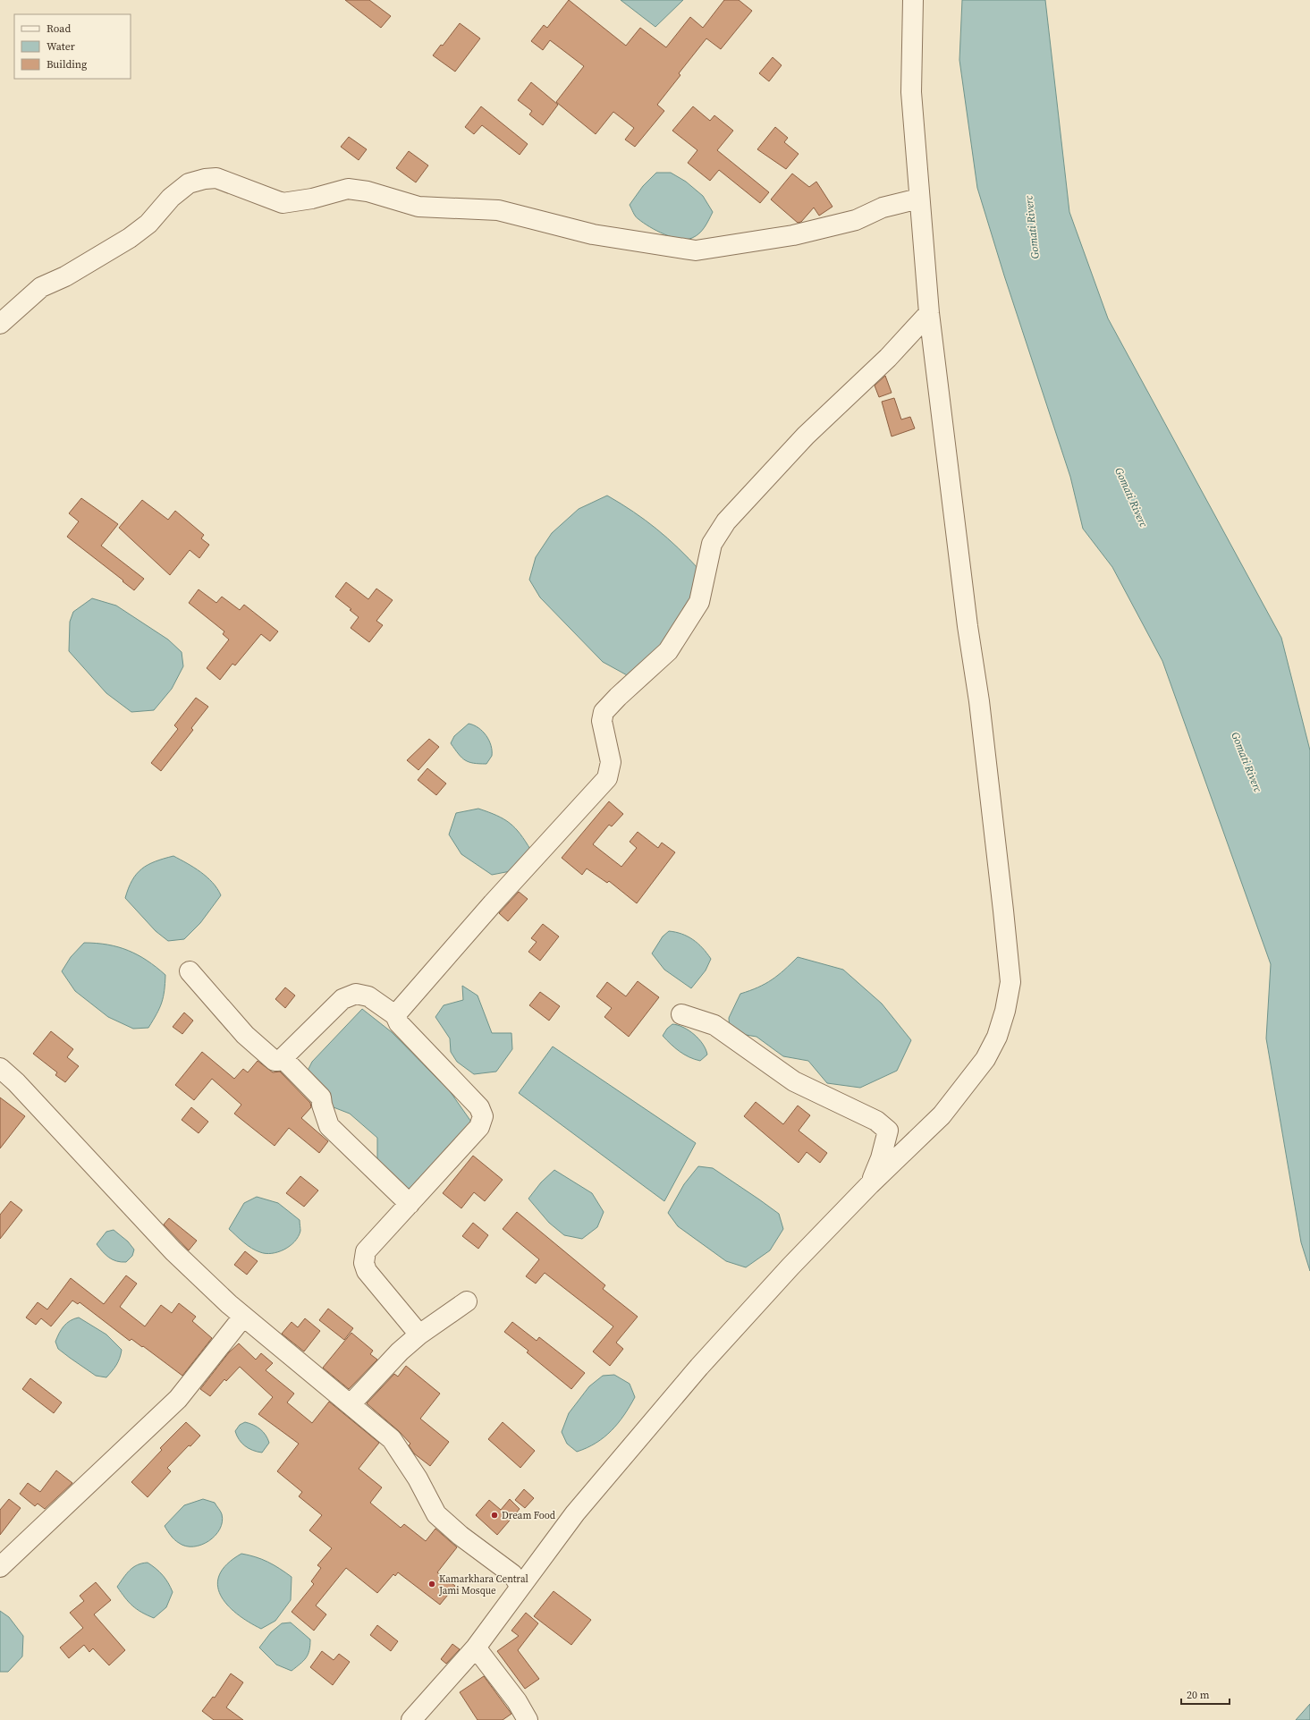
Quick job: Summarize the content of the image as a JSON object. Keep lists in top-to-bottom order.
{
  "water": ["Gomati Riverc"],
  "places": ["Dream Food", "Kamarkhara Central Jami Mosque"],
  "legend": ["Road", "Water", "Building"],
  "scale_bar": "20 m"
}
